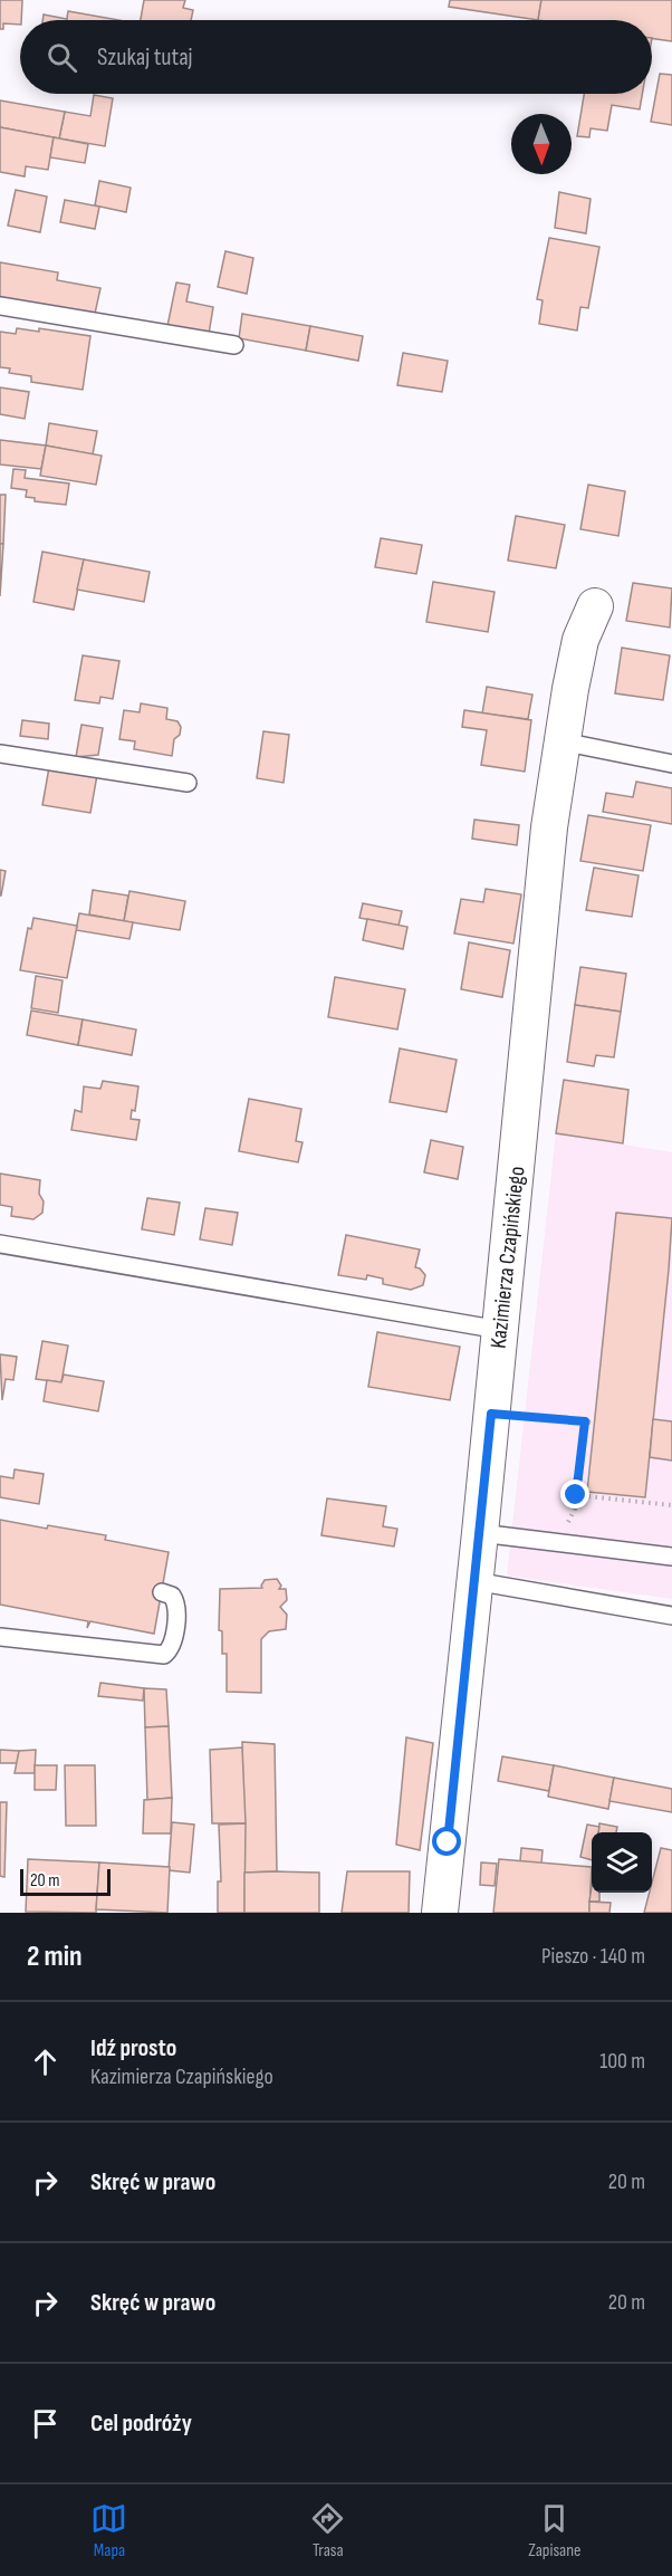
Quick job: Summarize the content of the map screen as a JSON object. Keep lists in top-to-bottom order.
{
  "streets": {
    "street": ["Kazimierza Czapińskiego"]
  },
  "scale_bar": "20 m",
  "north": "bottom",
  "page": {
    "search": "Szukaj tutaj",
    "scale": "20 m",
    "heading": ["2 min", "Pieszo · 140 m"],
    "list": [
      ["Idź prosto", "Kazimierza Czapińskiego", "100 m"],
      ["Skręć w prawo", "20 m"],
      ["Skręć w prawo", "20 m"],
      "Cel podróży"
    ],
    "nav": ["Mapa", "Trasa", "Zapisane"]
  }
}
